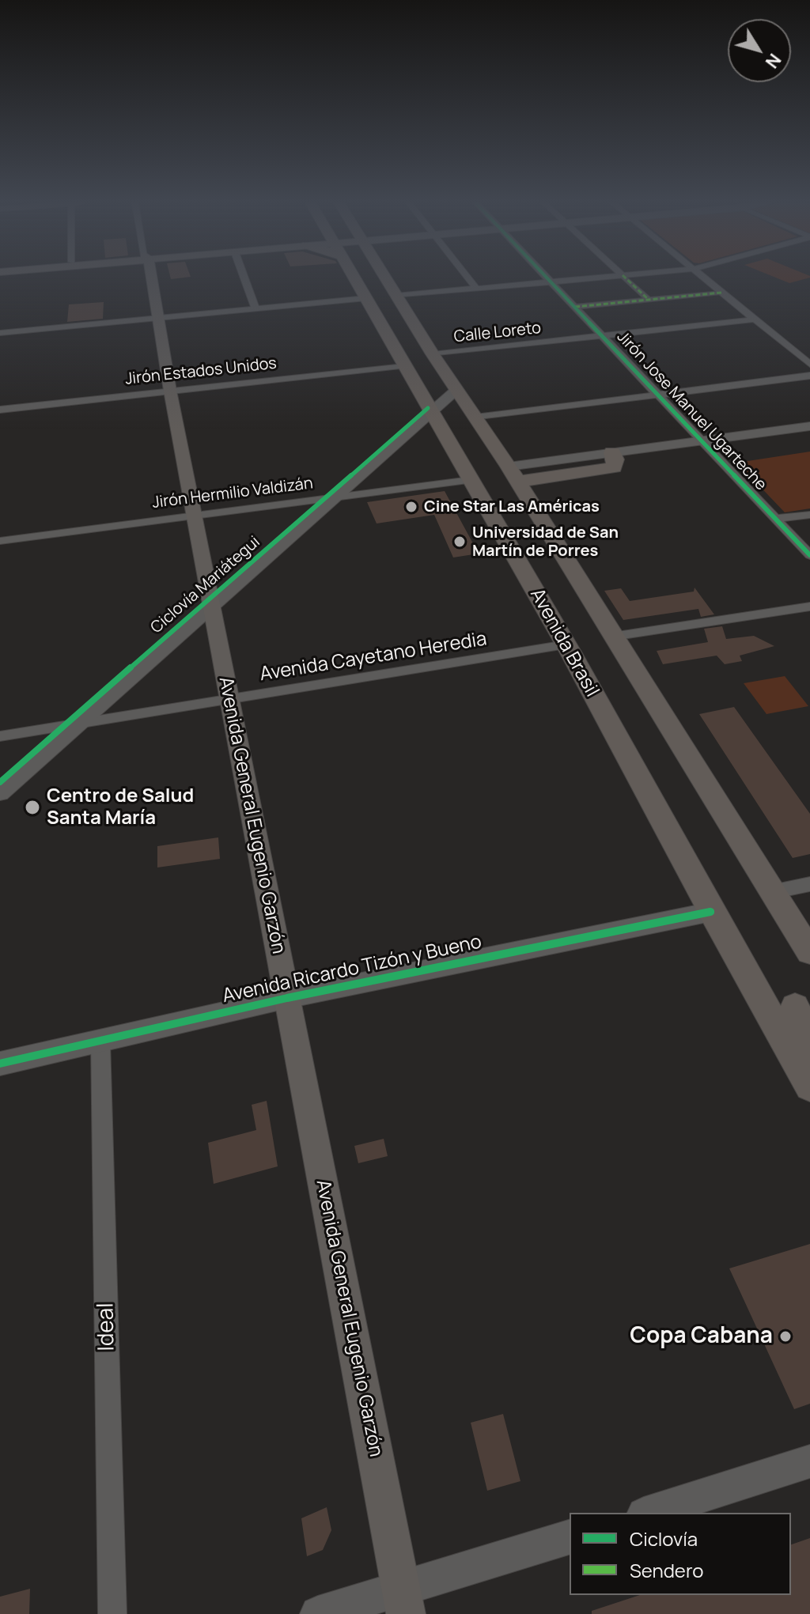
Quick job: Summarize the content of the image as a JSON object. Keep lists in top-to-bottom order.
{
  "streets": {
    "main road": ["Avenida Brasil", "Avenida General Eugenio Garzón"],
    "street": [
      "Calle Loreto",
      "Jirón Estados Unidos",
      "Jirón Jose Manuel Ugarteche",
      "Jirón Hermilio Valdizán",
      "Avenida Cayetano Heredia",
      "Avenida Ricardo Tizón y Bueno",
      "Ideal"
    ],
    "cycle path": ["Ciclovía Mariátegui"]
  },
  "crossings": [
    ["Calle Loreto", "Jirón Jose Manuel Ugarteche"],
    ["Jirón Estados Unidos", "Avenida Brasil"],
    ["Jirón Estados Unidos", "Avenida General Eugenio Garzón"],
    ["Jirón Hermilio Valdizán", "Avenida Brasil"],
    ["Jirón Hermilio Valdizán", "Avenida General Eugenio Garzón"],
    ["Avenida Brasil", "Avenida Cayetano Heredia"],
    ["Avenida Brasil", "Avenida Ricardo Tizón y Bueno"],
    ["Avenida Cayetano Heredia", "Avenida General Eugenio Garzón"],
    ["Avenida General Eugenio Garzón", "Avenida Ricardo Tizón y Bueno"],
    ["Avenida Ricardo Tizón y Bueno", "Ideal"]
  ],
  "places": [
    "Cine Star Las Américas",
    "Universidad de San Martín de Porres",
    "Centro de Salud Santa María",
    "Copa Cabana"
  ],
  "legend": ["Ciclovía", "Sendero"],
  "north": "bottom right"
}
